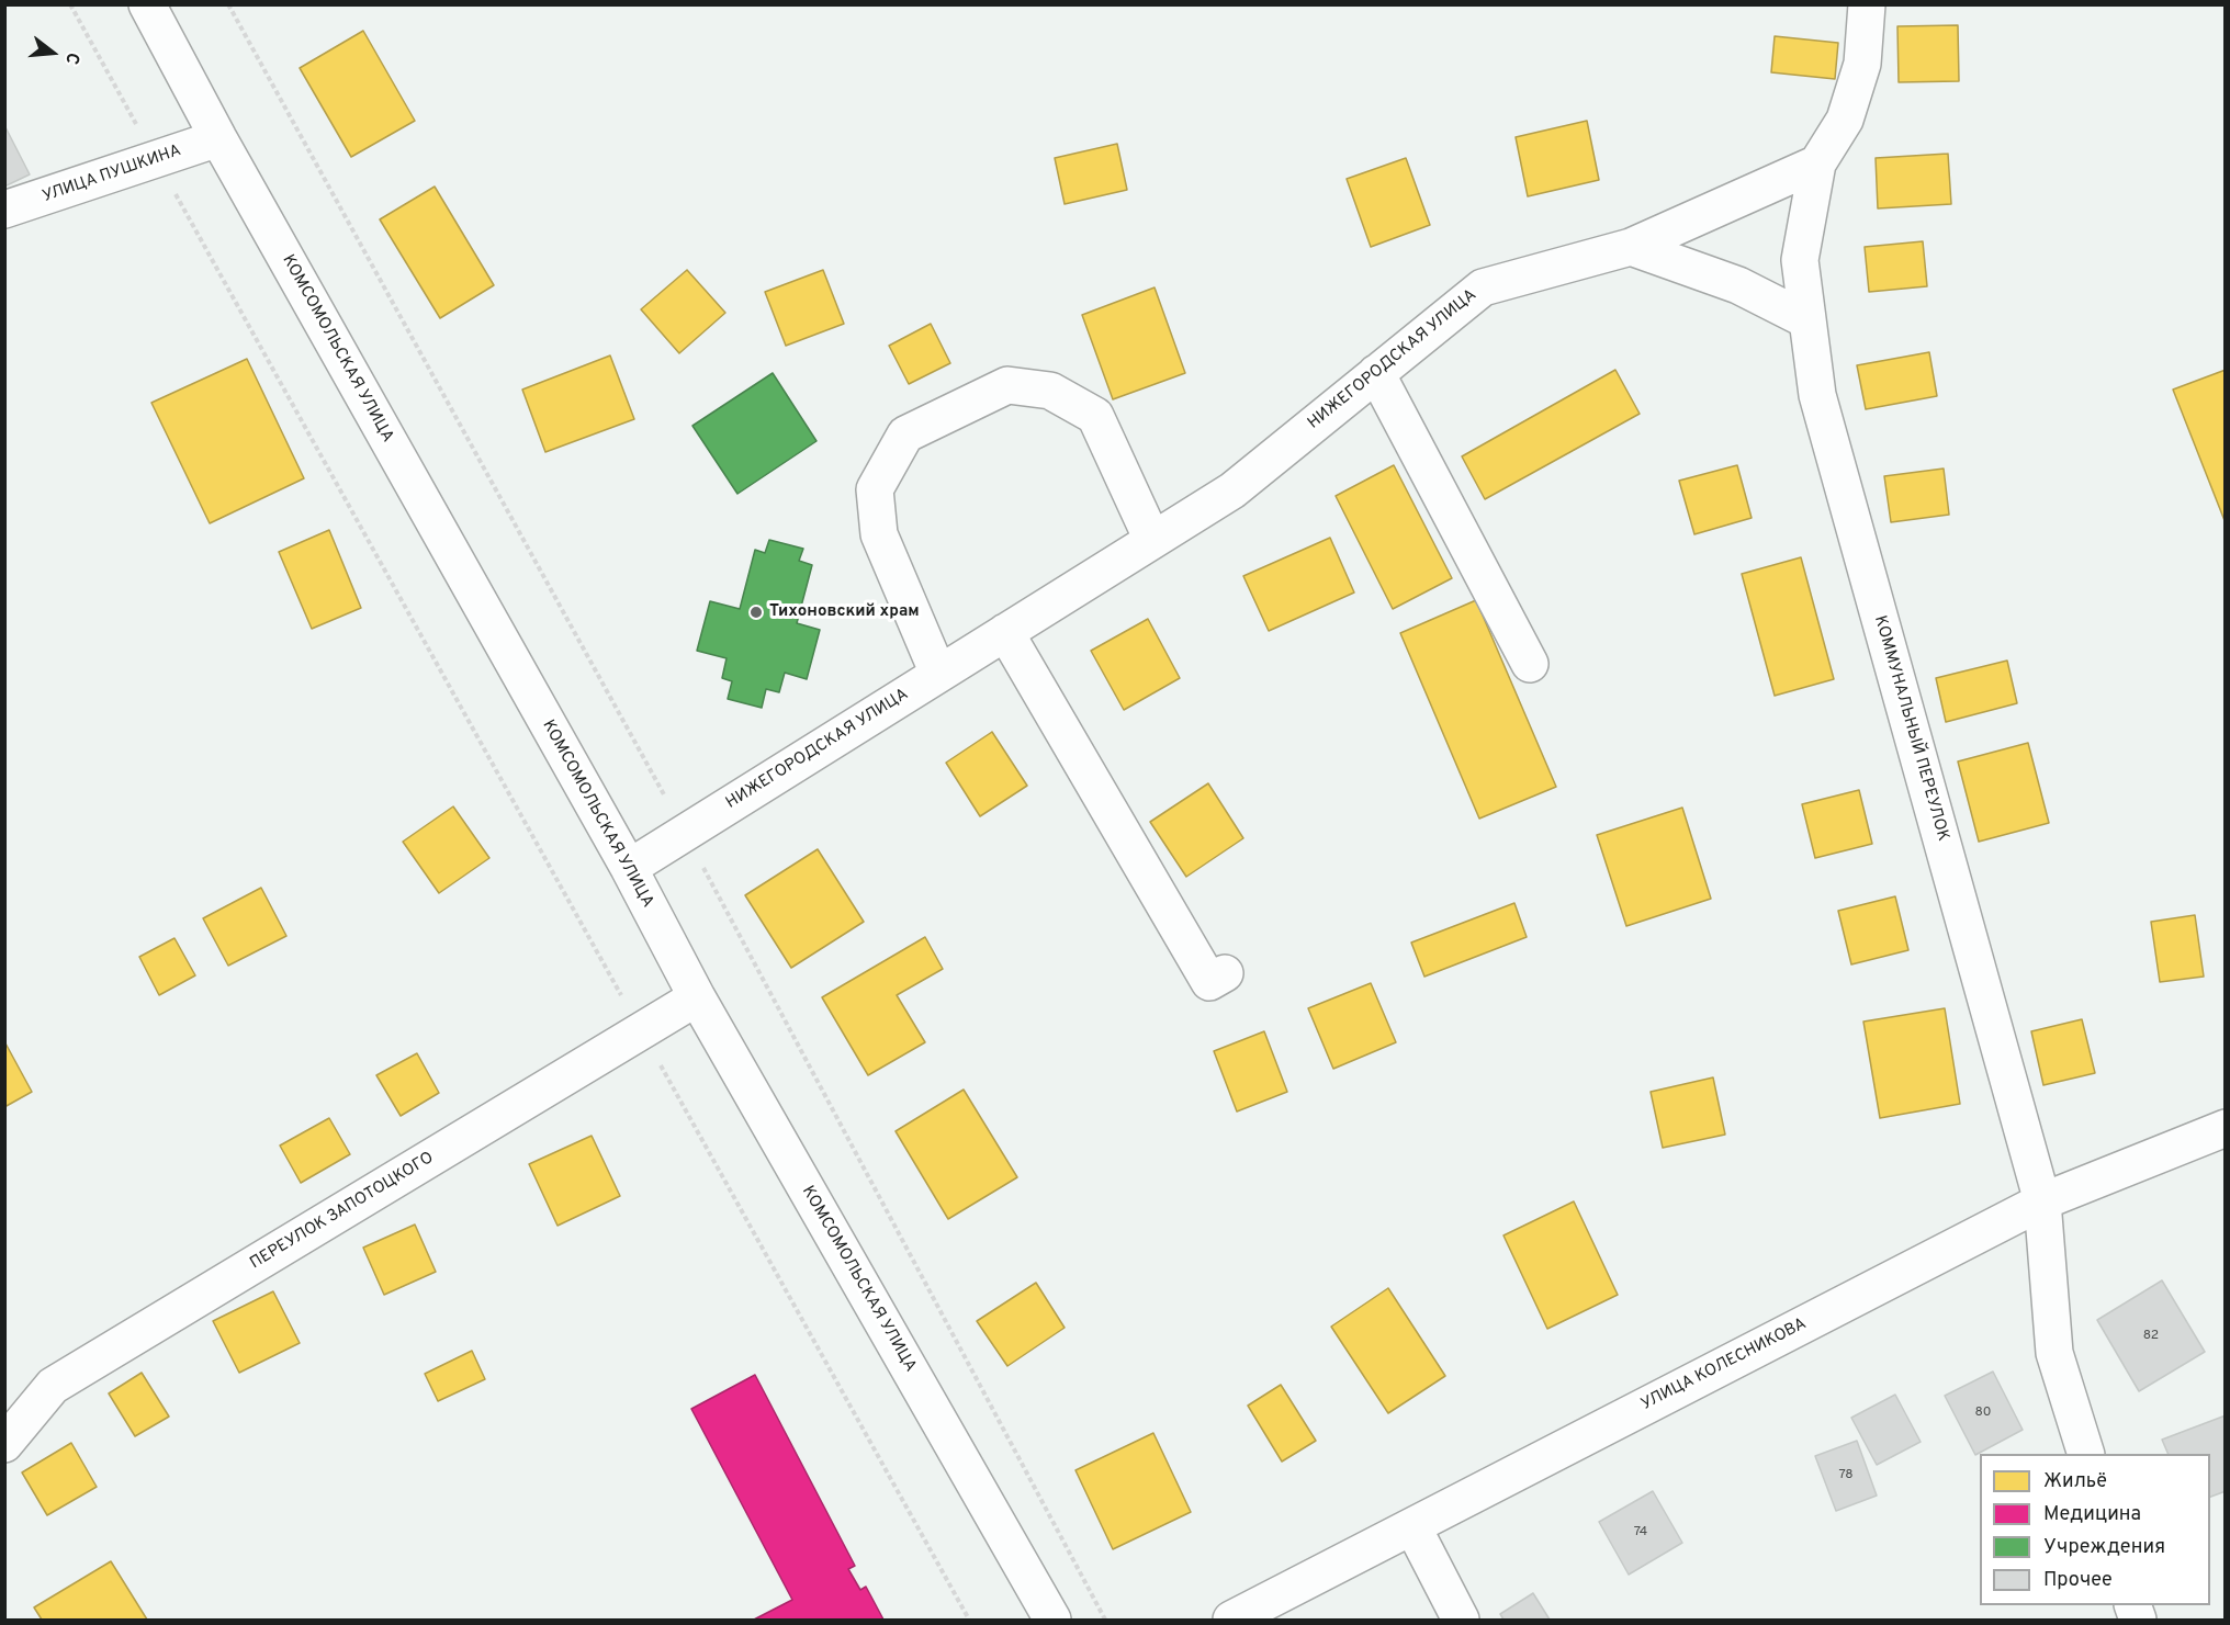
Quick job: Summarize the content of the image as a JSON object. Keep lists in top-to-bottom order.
{
  "streets": {
    "street": [
      "УЛИЦА ПУШКИНА",
      "КОМСОМОЛЬСКАЯ УЛИЦА",
      "НИЖЕГОРОДСКАЯ УЛИЦА",
      "КОММУНАЛЬНЫЙ ПЕРЕУЛОК",
      "ПЕРЕУЛОК ЗАПОТОЦКОГО",
      "УЛИЦА КОЛЕСНИКОВА"
    ]
  },
  "crossings": [
    ["УЛИЦА ПУШКИНА", "КОМСОМОЛЬСКАЯ УЛИЦА"],
    ["КОМСОМОЛЬСКАЯ УЛИЦА", "НИЖЕГОРОДСКАЯ УЛИЦА"],
    ["КОМСОМОЛЬСКАЯ УЛИЦА", "ПЕРЕУЛОК ЗАПОТОЦКОГО"],
    ["НИЖЕГОРОДСКАЯ УЛИЦА", "КОММУНАЛЬНЫЙ ПЕРЕУЛОК"],
    ["КОММУНАЛЬНЫЙ ПЕРЕУЛОК", "УЛИЦА КОЛЕСНИКОВА"]
  ],
  "places": ["Тихоновский храм"],
  "house_numbers": [
    "82",
    "80",
    "78",
    "74"
  ],
  "legend": [
    "Жильё",
    "Медицина",
    "Учреждения",
    "Прочее"
  ],
  "north": "right"
}
